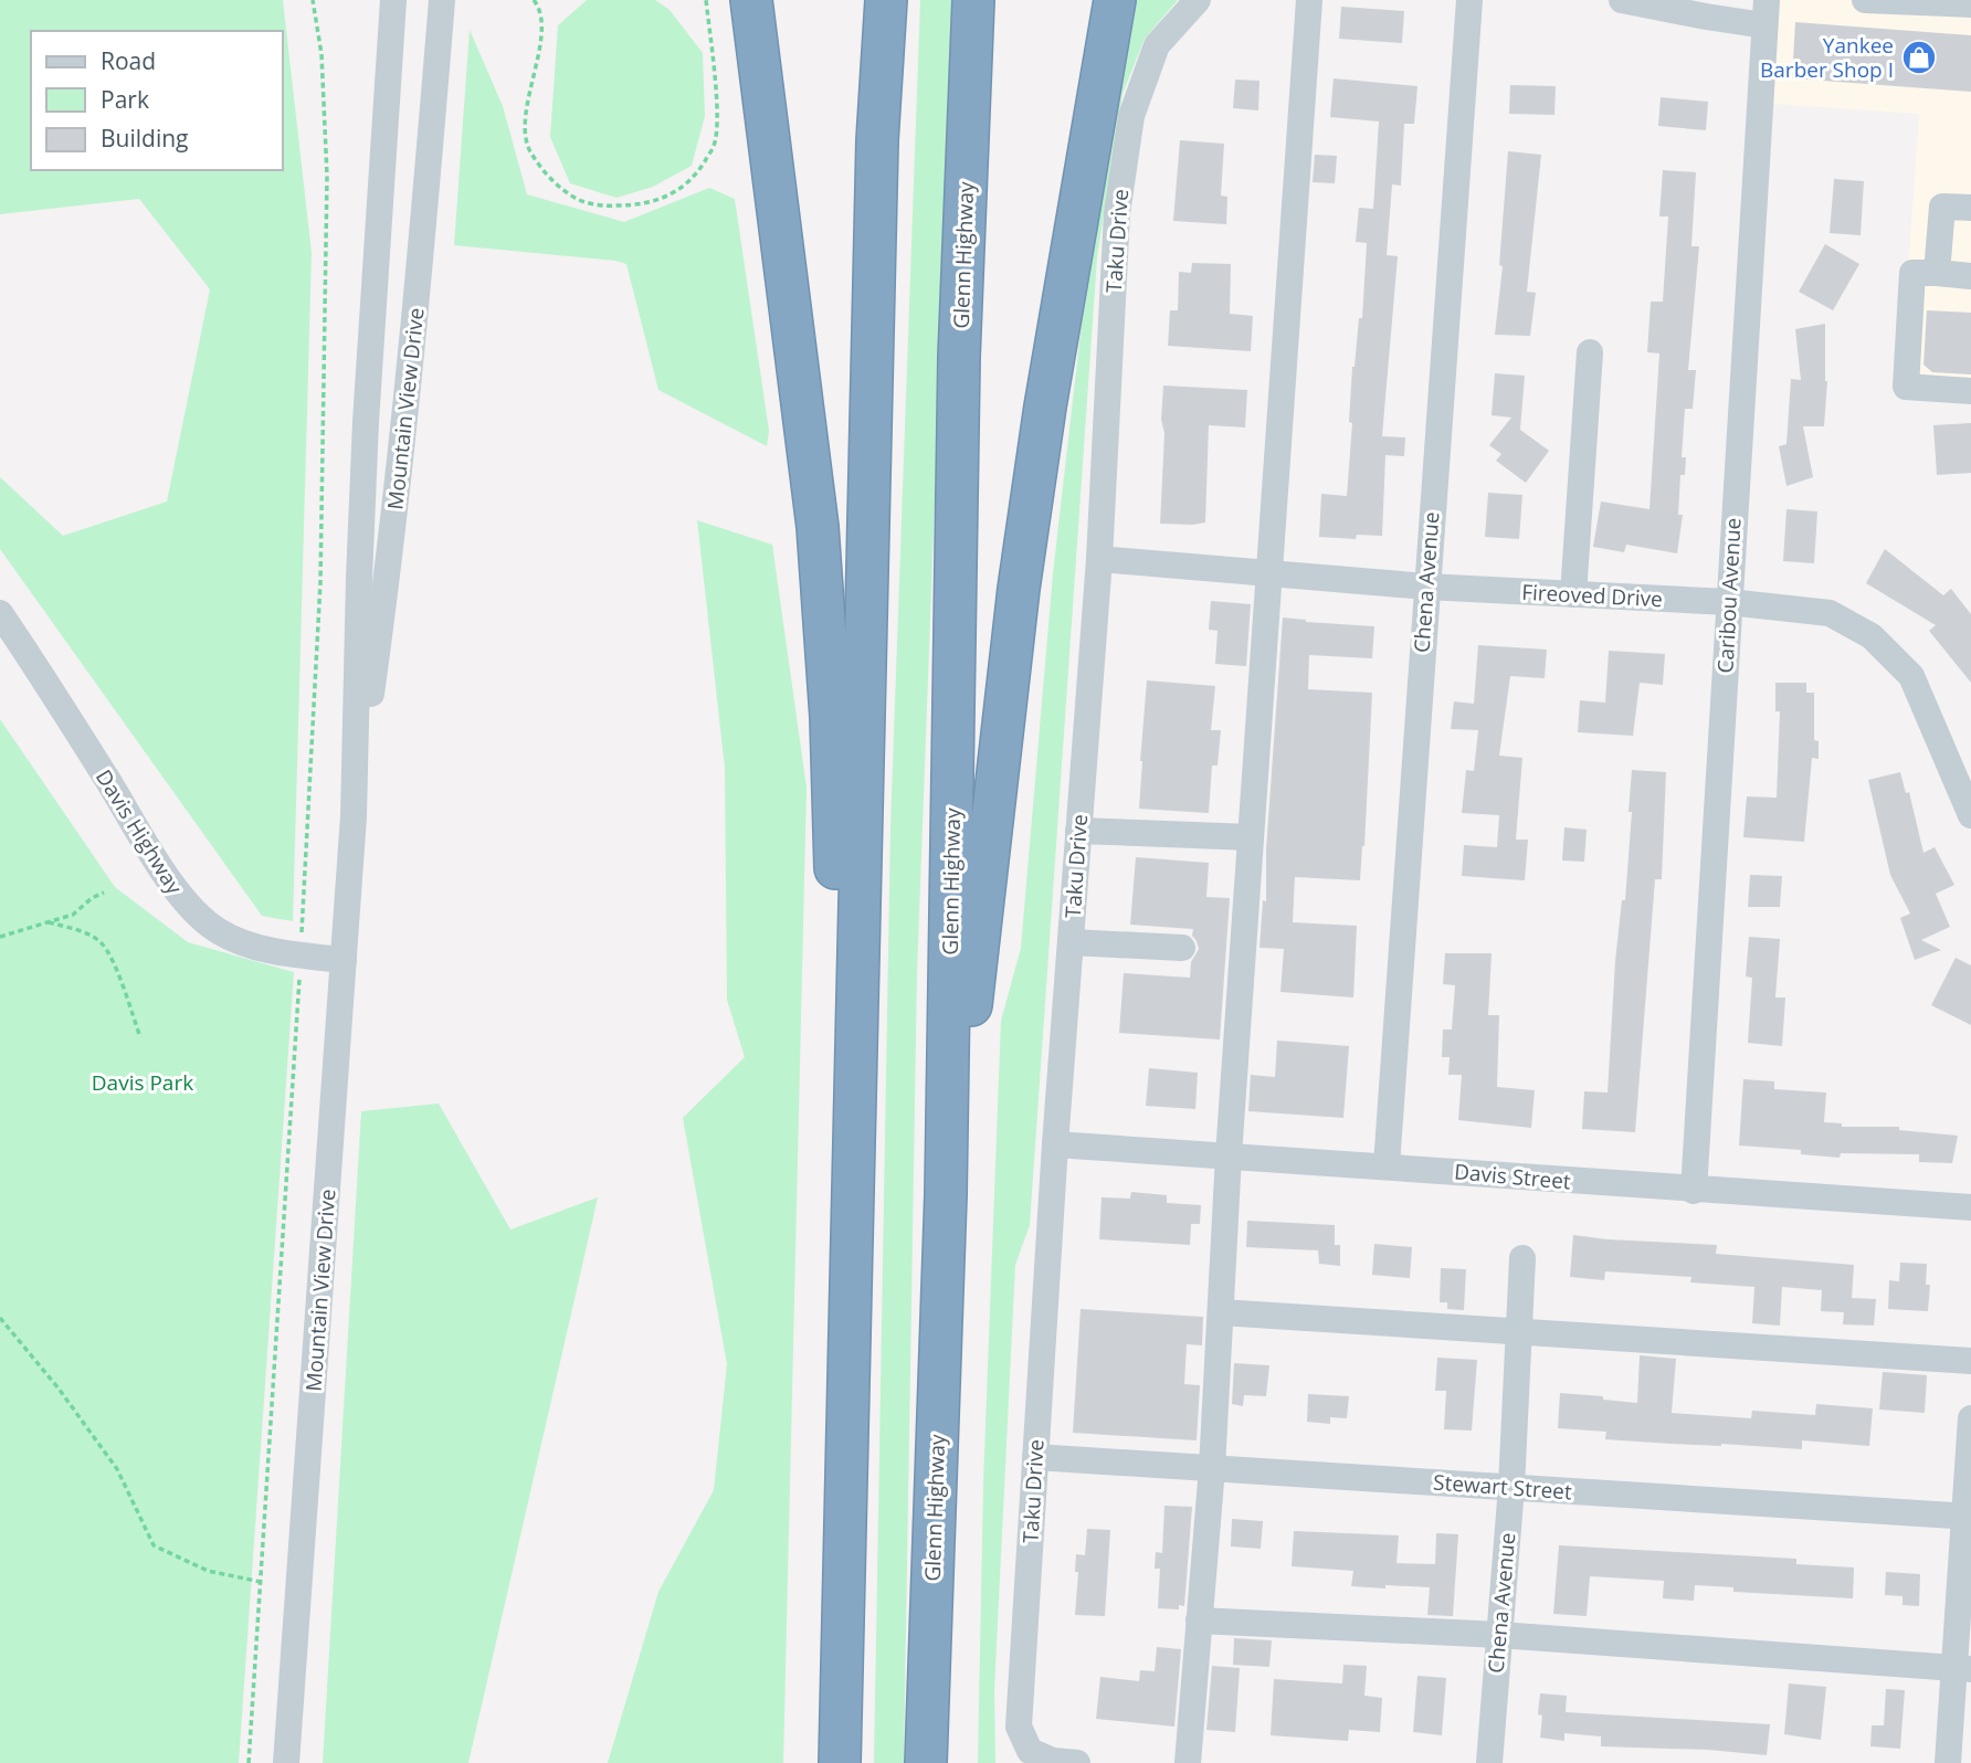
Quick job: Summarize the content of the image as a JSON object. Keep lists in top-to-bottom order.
{
  "streets": {
    "highway": ["Glenn Highway"],
    "street": [
      "Taku Drive",
      "Mountain View Drive",
      "Chena Avenue",
      "Fireoved Drive",
      "Caribou Avenue",
      "Davis Highway",
      "Davis Street",
      "Stewart Street"
    ]
  },
  "crossings": [
    ["Taku Drive", "Fireoved Drive"],
    ["Taku Drive", "Davis Street"],
    ["Taku Drive", "Stewart Street"],
    ["Mountain View Drive", "Davis Highway"],
    ["Chena Avenue", "Fireoved Drive"],
    ["Chena Avenue", "Davis Street"],
    ["Chena Avenue", "Stewart Street"],
    ["Fireoved Drive", "Caribou Avenue"],
    ["Caribou Avenue", "Davis Street"]
  ],
  "parks": ["Davis Park"],
  "places": {
    "shop": ["Yankee Barber Shop I"]
  },
  "legend": ["Road", "Park", "Building"]
}
